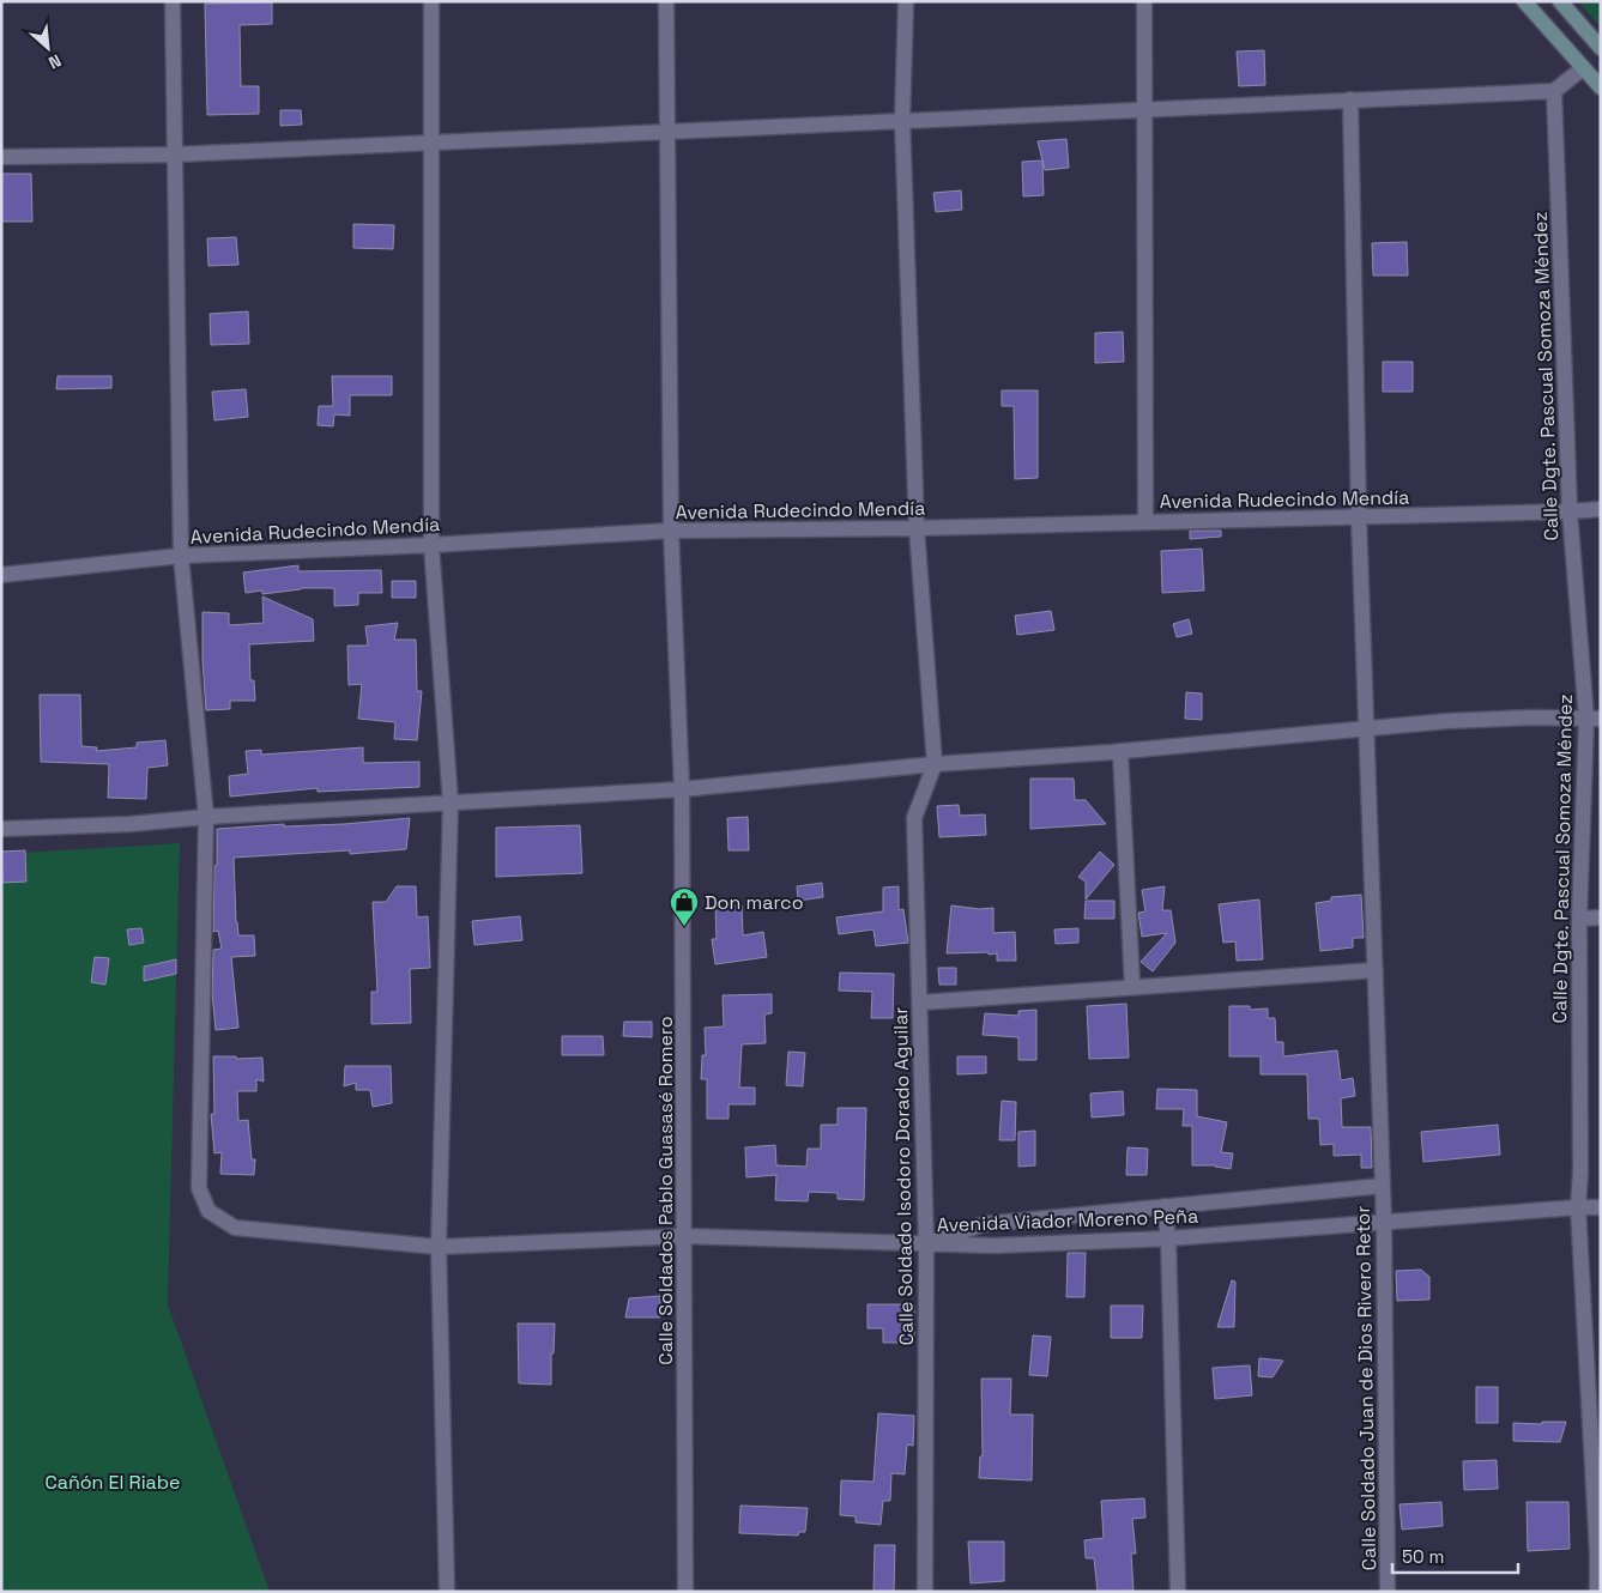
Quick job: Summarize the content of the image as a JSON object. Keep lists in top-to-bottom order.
{
  "streets": {
    "street": [
      "Calle Dgte. Pascual Somoza Méndez",
      "Avenida Rudecindo Mendía",
      "Calle Soldado Isodoro Dorado Aguilar",
      "Calle Soldados Pablo Guasasé Romero",
      "Avenida Viador Moreno Peña",
      "Calle Soldado Juan de Dios Rivero Retor"
    ]
  },
  "crossings": [
    ["Calle Dgte. Pascual Somoza Méndez", "Avenida Rudecindo Mendía"],
    ["Calle Dgte. Pascual Somoza Méndez", "Avenida Viador Moreno Peña"],
    ["Avenida Rudecindo Mendía", "Calle Soldados Pablo Guasasé Romero"],
    ["Avenida Rudecindo Mendía", "Calle Soldado Juan de Dios Rivero Retor"],
    ["Calle Soldado Isodoro Dorado Aguilar", "Avenida Viador Moreno Peña"],
    ["Avenida Viador Moreno Peña", "Calle Soldado Juan de Dios Rivero Retor"]
  ],
  "parks": ["Cañón El Riabe"],
  "places": {
    "shop": ["Don marco"]
  },
  "scale_bar": "50 m",
  "north": "bottom right"
}
